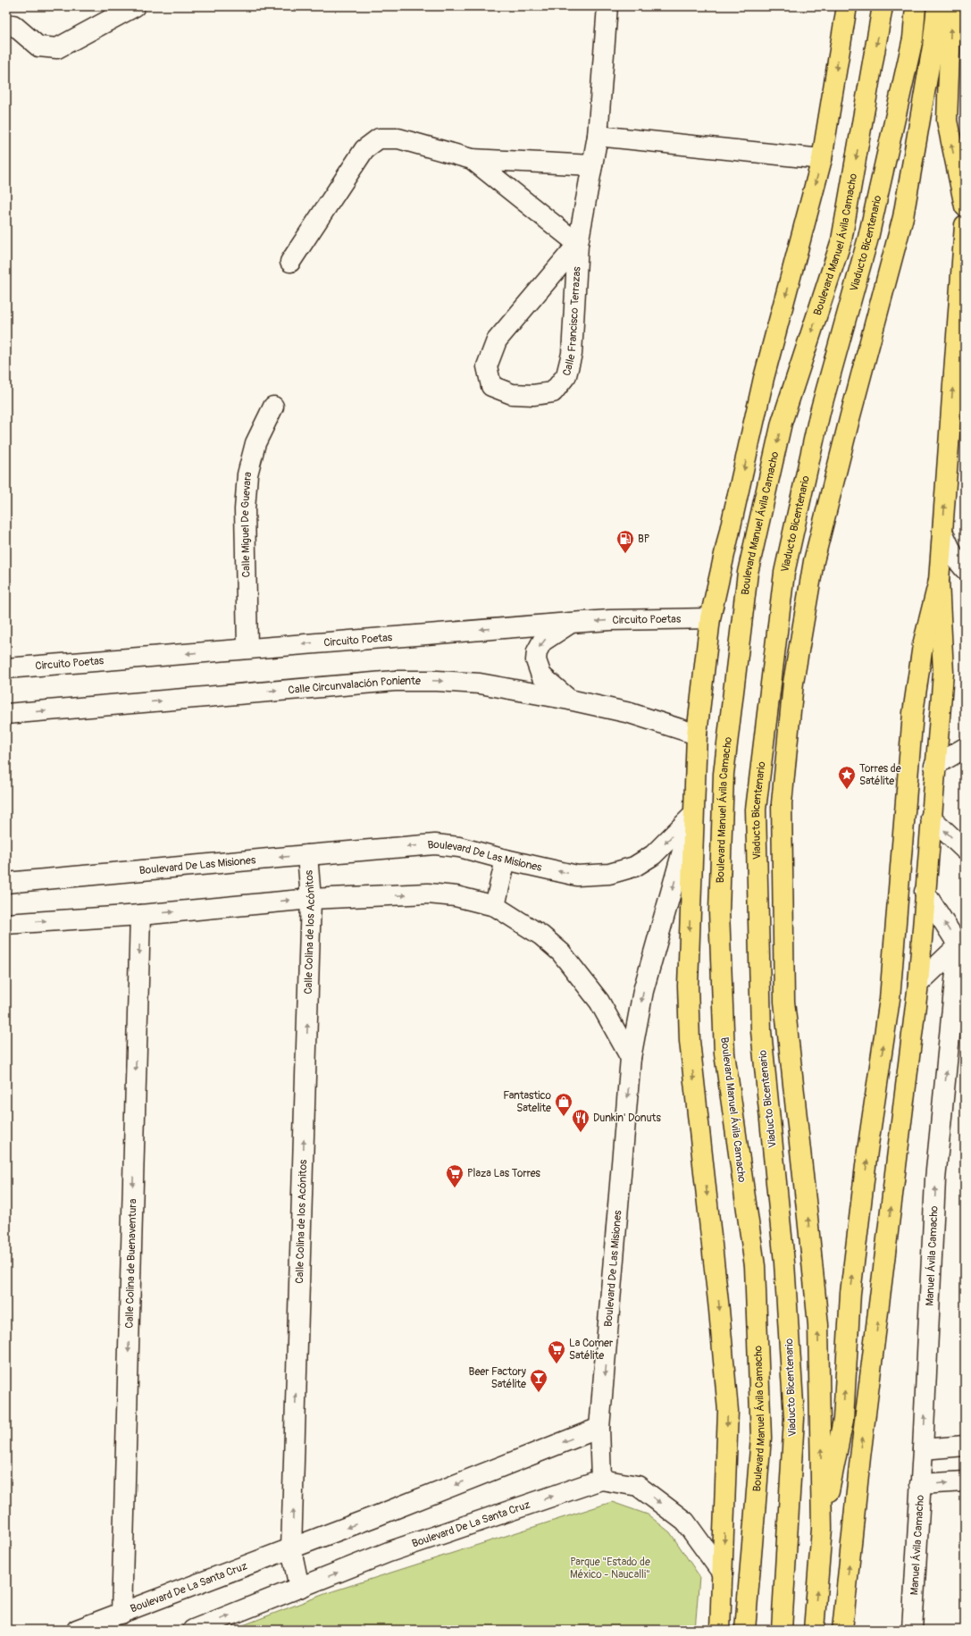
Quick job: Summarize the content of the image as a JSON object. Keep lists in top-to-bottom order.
{
  "streets": {
    "main road": ["Viaducto Bicentenario", "Boulevard Manuel Ávila Camacho"],
    "street": [
      "Calle Francisco Terrazas",
      "Calle Miguel De Guevara",
      "Circuito Poetas",
      "Calle Circunvalación Poniente",
      "Boulevard De Las Misiones",
      "Calle Colina de los Acónitos",
      "Manuel Ávila Camacho",
      "Calle Colina de Buenaventura",
      "Boulevard De La Santa Cruz"
    ]
  },
  "crossings": [
    ["Calle Miguel De Guevara", "Circuito Poetas"],
    ["Boulevard De Las Misiones", "Calle Colina de los Acónitos"],
    ["Boulevard De Las Misiones", "Boulevard De La Santa Cruz"],
    ["Calle Colina de los Acónitos", "Boulevard De La Santa Cruz"],
    ["Calle Colina de Buenaventura", "Boulevard De La Santa Cruz"]
  ],
  "one_way": [
    "Circuito Poetas",
    "Calle Circunvalación Poniente",
    "Calle Colina de los Acónitos",
    "Manuel Ávila Camacho",
    "Calle Colina de Buenaventura"
  ],
  "parks": ["Parque \"Estado de México - Naucalli\""],
  "places": {
    "fuel station": ["BP"],
    "place": ["Torres de Satélite"],
    "shop": ["Fantastico Satelite"],
    "restaurant": ["Dunkin' Donuts"],
    "supermarket": ["Plaza Las Torres", "La Comer Satélite"],
    "bar": ["Beer Factory Satélite"]
  }
}
